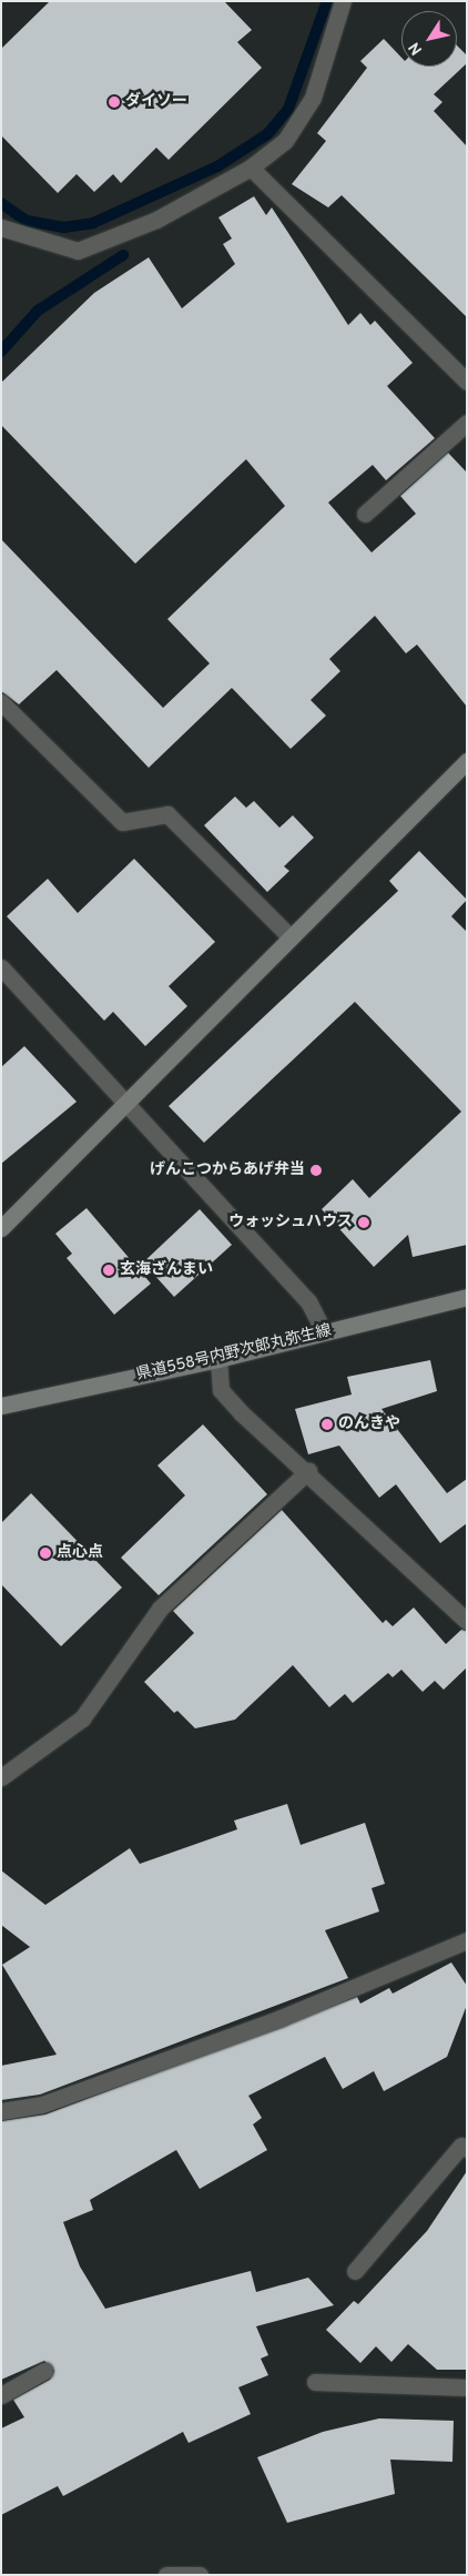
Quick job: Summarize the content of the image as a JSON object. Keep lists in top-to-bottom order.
{
  "streets": {
    "street": ["県道558号内野次郎丸弥生線"]
  },
  "places": [
    "ダイソー",
    "げんこつからあげ弁当",
    "ウォッシュハウス",
    "玄海ざんまい",
    "のんきや",
    "点心点"
  ],
  "north": "bottom left"
}
